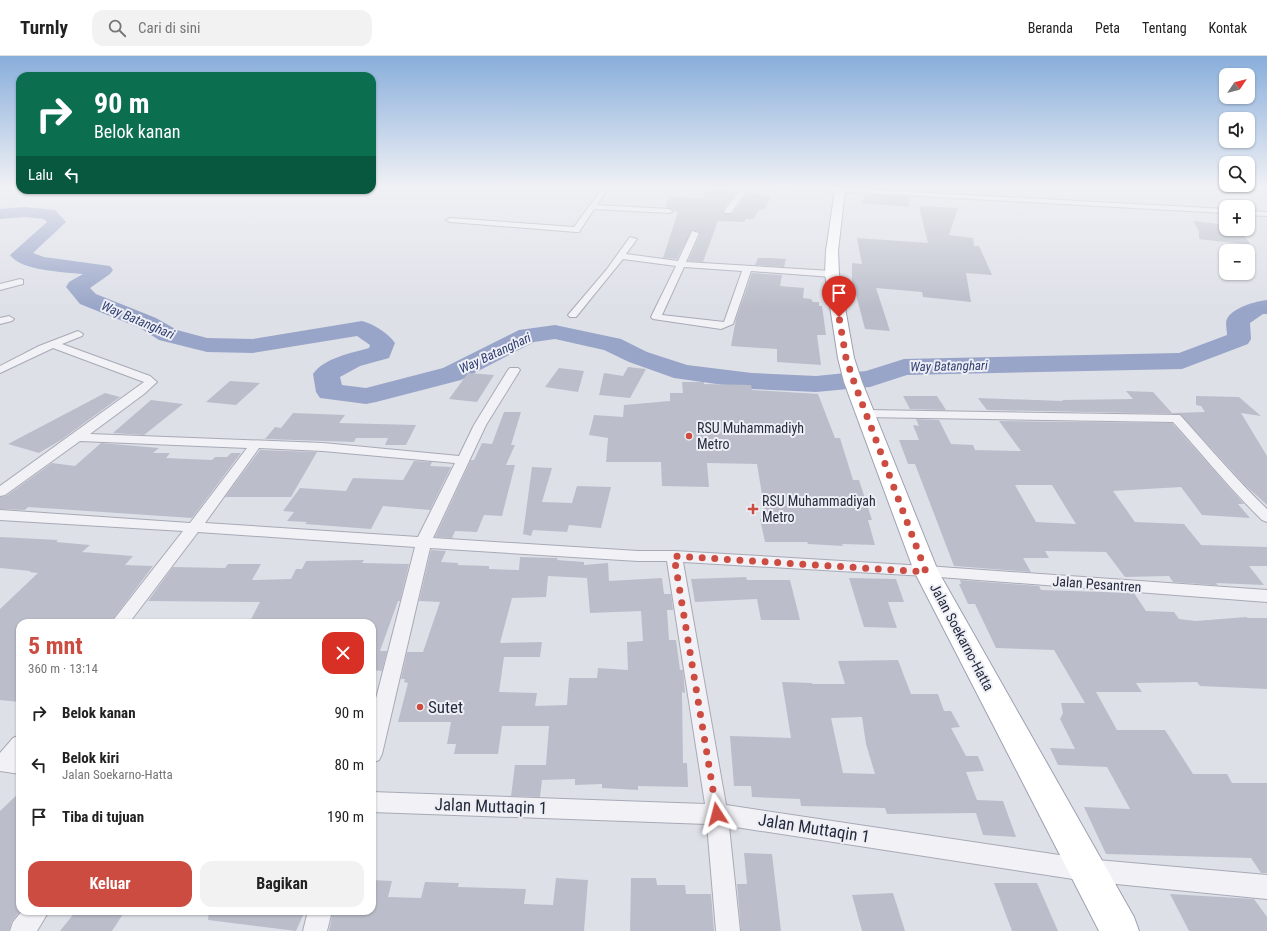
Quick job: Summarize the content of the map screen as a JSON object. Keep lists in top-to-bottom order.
{
  "streets": {
    "main road": ["Jalan Soekarno-Hatta"],
    "street": ["Jalan Pesantren", "Jalan Muttaqin 1"]
  },
  "crossings": [
    ["Jalan Pesantren", "Jalan Soekarno-Hatta"],
    ["Jalan Soekarno-Hatta", "Jalan Muttaqin 1"]
  ],
  "water": ["Way Batanghari"],
  "places": {
    "other": ["RSU Muhammadiyh Metro", "Sutet"],
    "health": ["RSU Muhammadiyah Metro"]
  },
  "north": "top right",
  "page": {
    "header": "Turnly",
    "search": "Cari di sini",
    "nav": [
      "Beranda",
      "Peta",
      "Tentang",
      "Kontak"
    ],
    "map_buttons": ["+", "−"],
    "turn": ["90 m", "Belok kanan"],
    "then": "Lalu",
    "heading": ["5 mnt", "360 m · 13:14"],
    "list": [
      {
        "name": "Belok kanan",
        "value": "90 m"
      },
      {
        "name": "Belok kiri",
        "note": "Jalan Soekarno-Hatta",
        "value": "80 m"
      },
      {
        "name": "Tiba di tujuan",
        "value": "190 m"
      }
    ],
    "buttons": ["Keluar", "Bagikan"]
  }
}
